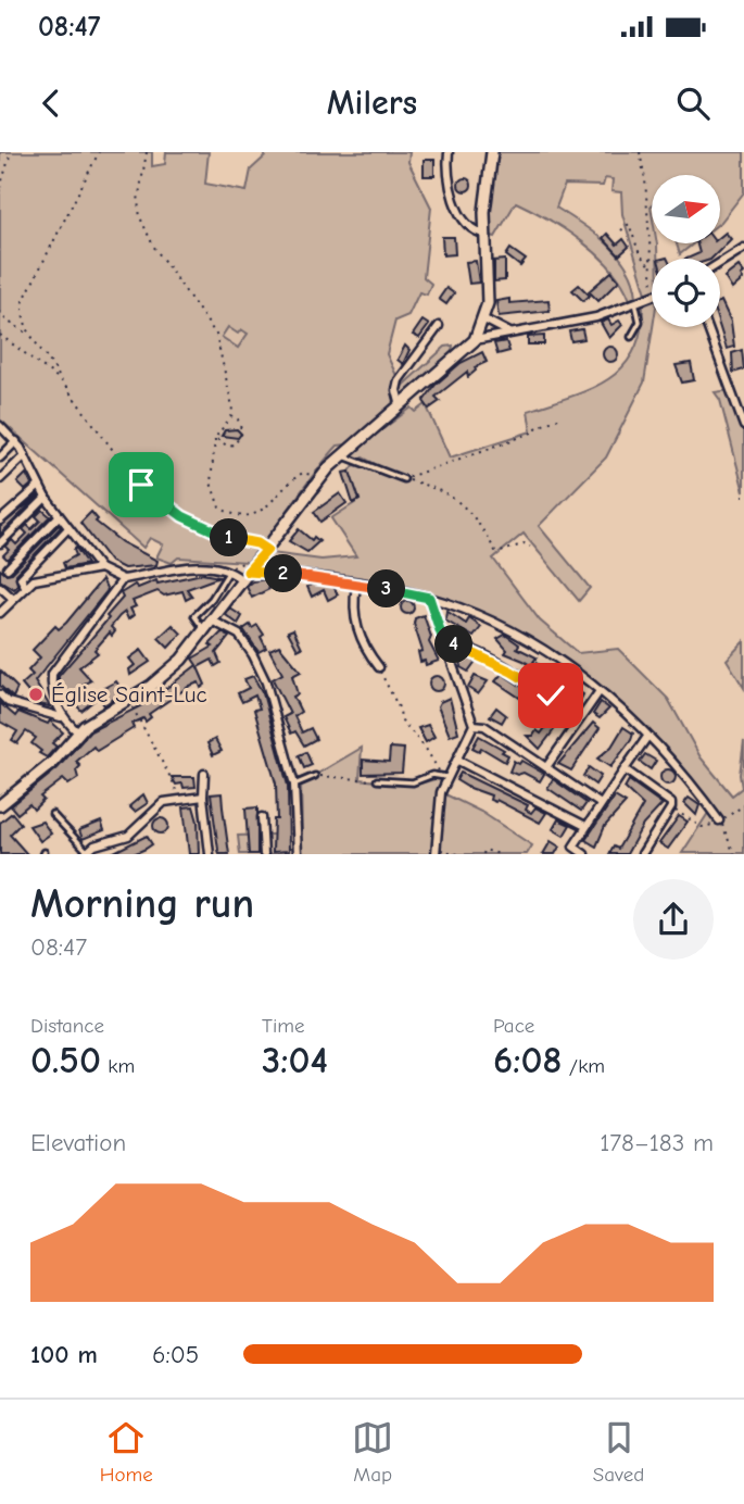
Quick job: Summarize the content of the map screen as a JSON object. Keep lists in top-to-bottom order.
{
  "places": ["Église Saint-Luc"],
  "north": "right",
  "page": {
    "status": "08:47",
    "header": "Milers",
    "pins": [
      "1",
      "2",
      "3",
      "4"
    ],
    "heading": ["Morning run", "08:47"],
    "stats": [
      ["Distance", "0.50 km"],
      ["Time", "3:04"],
      ["Pace", "6:08 /km"]
    ],
    "chart": ["Elevation", "178–183 m"],
    "list": [
      {
        "name": "100 m",
        "note": "6:05"
      }
    ],
    "tabs": ["Home", "Map", "Saved"]
  }
}
